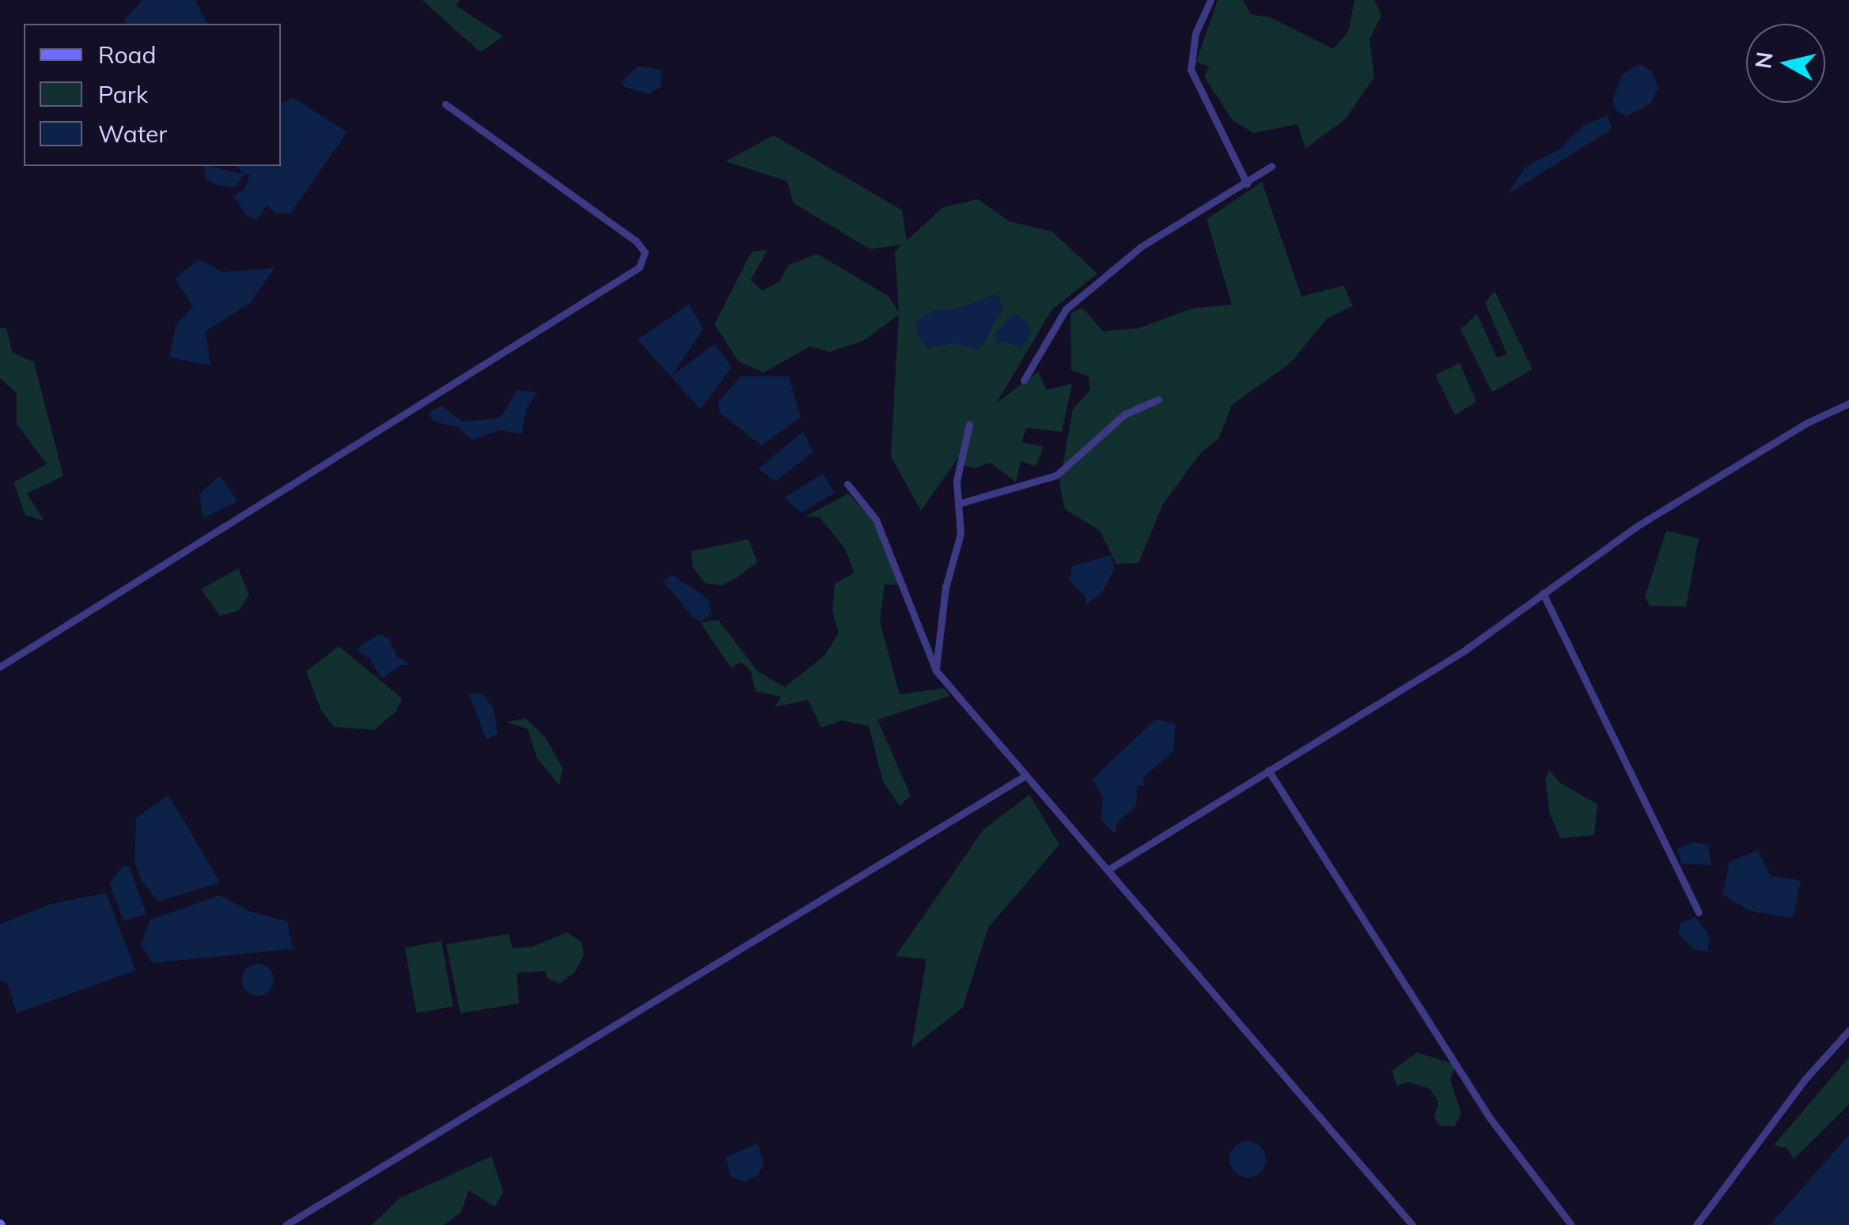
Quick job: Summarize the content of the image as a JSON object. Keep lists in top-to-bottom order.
{
  "legend": ["Road", "Park", "Water"],
  "north": "left"
}
